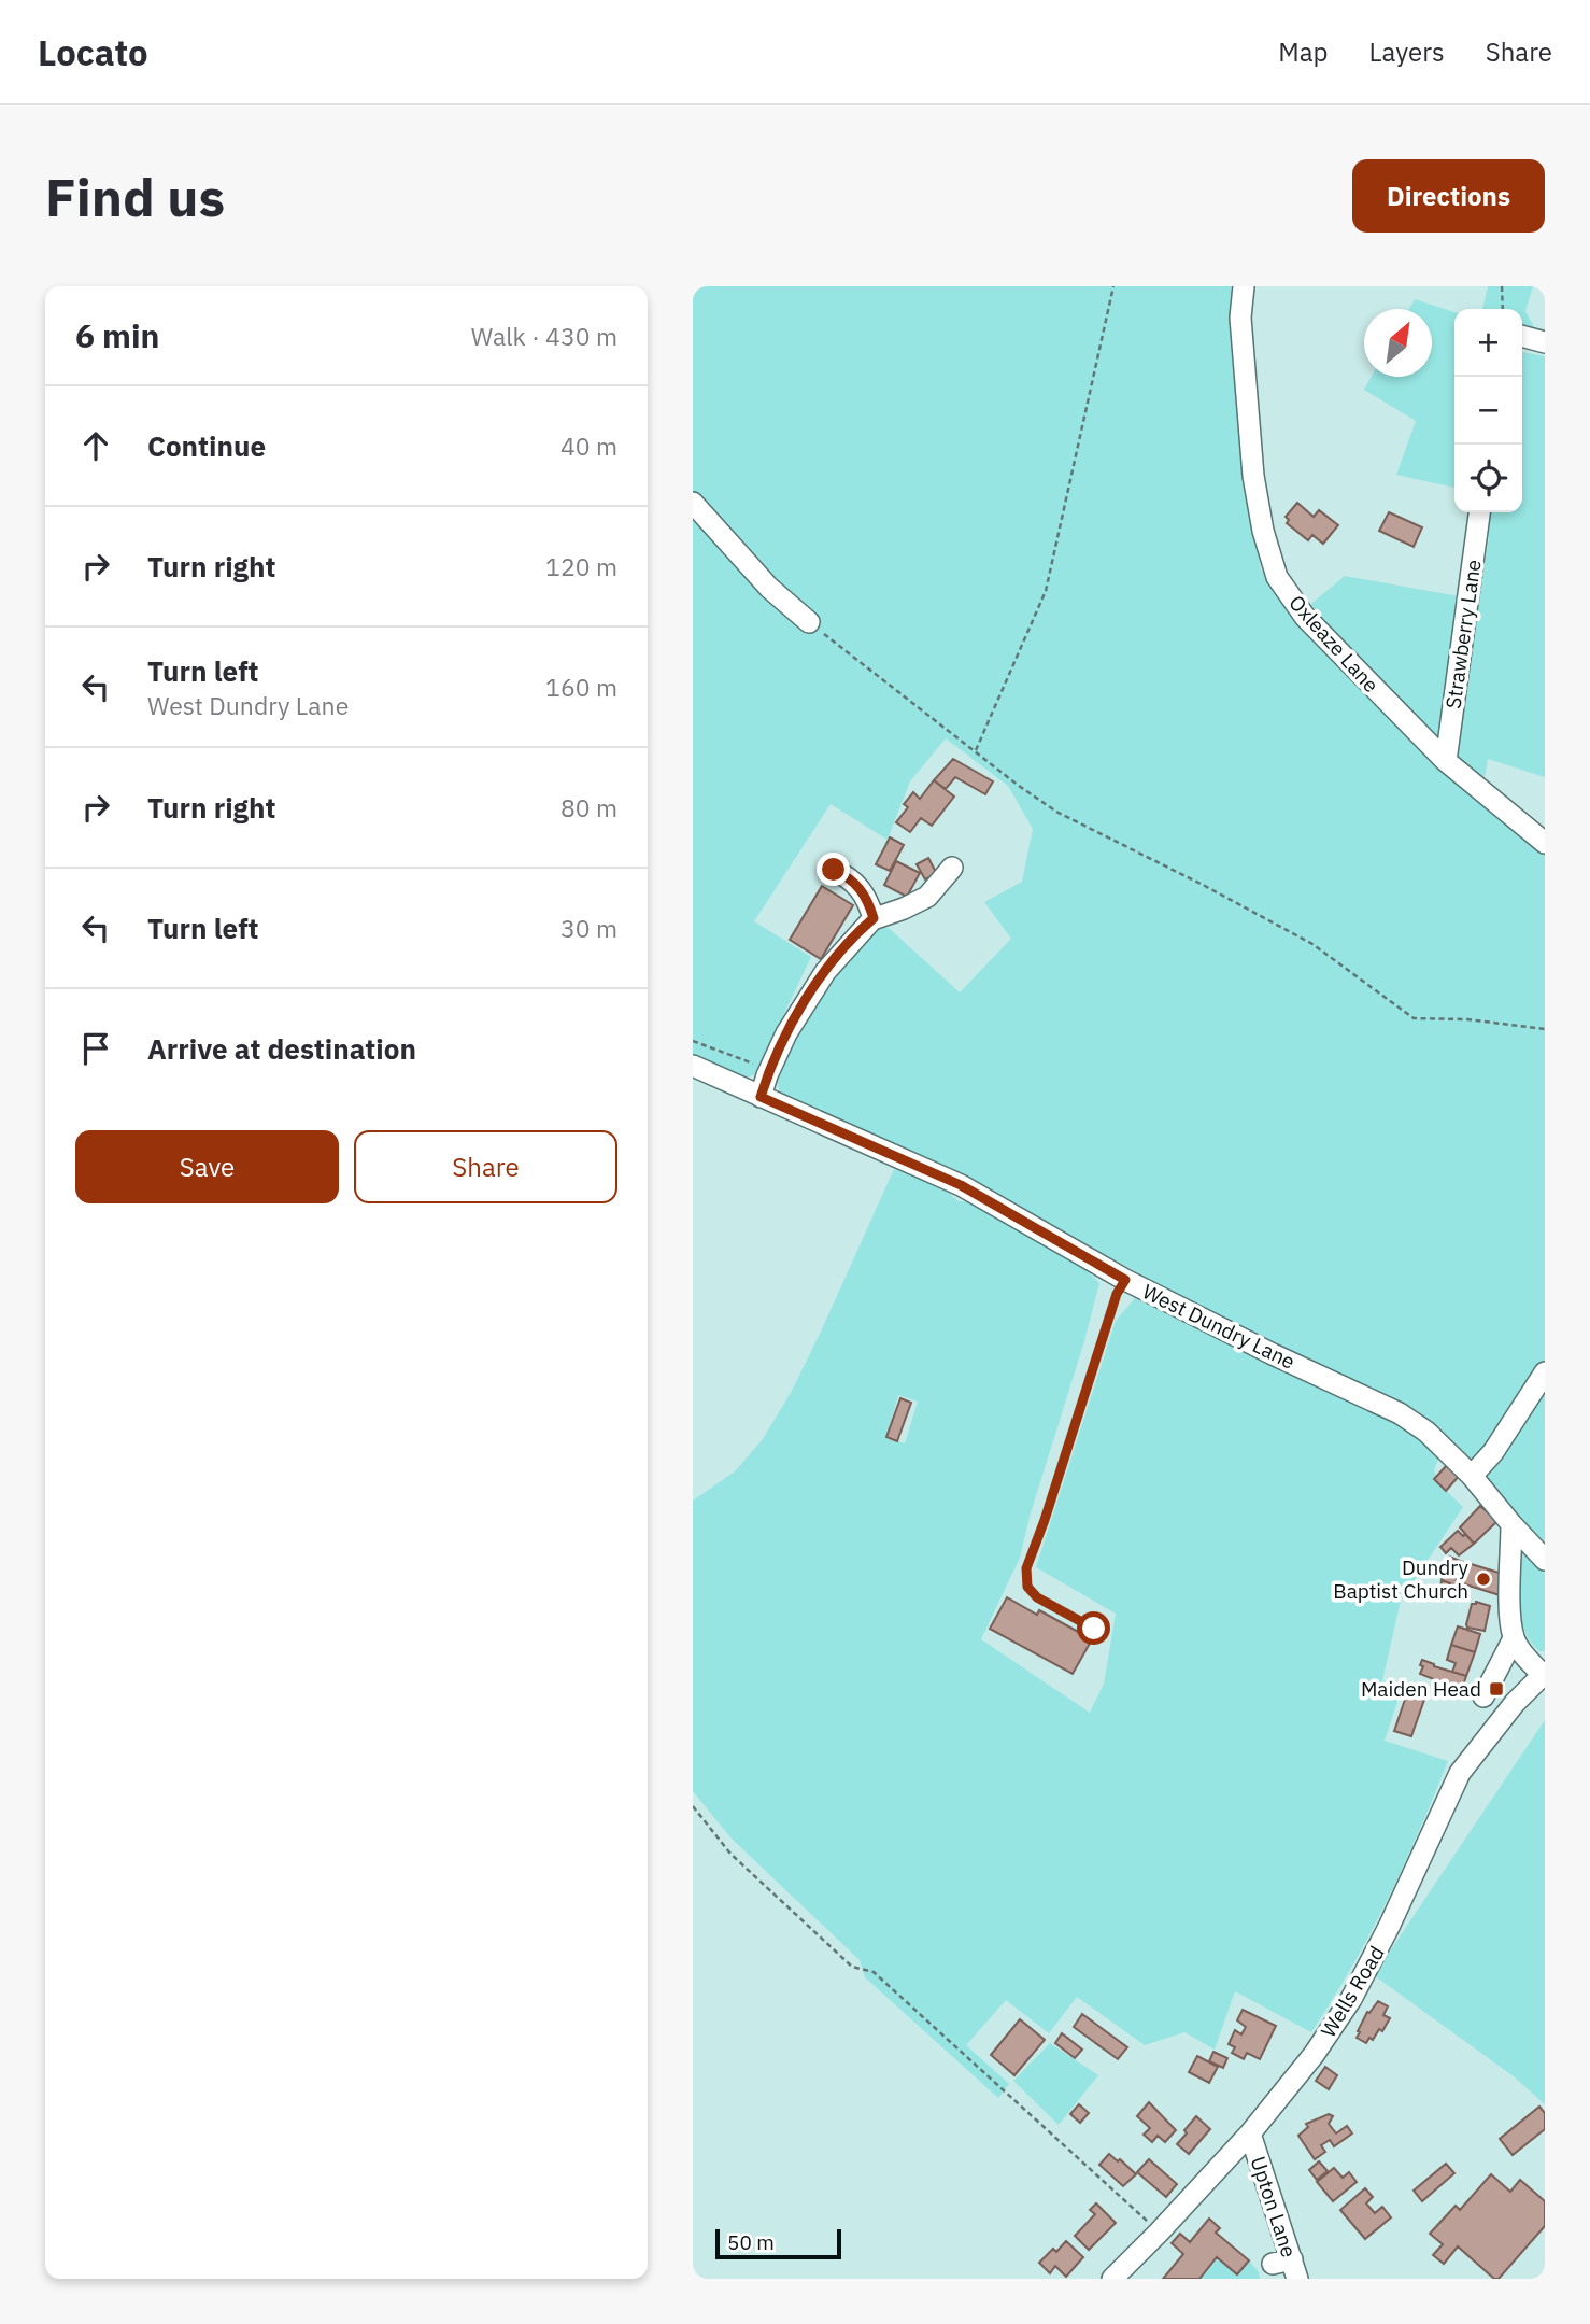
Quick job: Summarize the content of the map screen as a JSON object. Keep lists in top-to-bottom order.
{
  "streets": {
    "street": [
      "Strawberry Lane",
      "Oxleaze Lane",
      "West Dundry Lane",
      "Wells Road",
      "Upton Lane"
    ]
  },
  "crossings": [
    ["Strawberry Lane", "Oxleaze Lane"],
    ["Wells Road", "Upton Lane"]
  ],
  "places": {
    "other": ["Dundry Baptist Church"],
    "transit": ["Maiden Head"]
  },
  "scale_bar": "50 m",
  "north": "top right",
  "page": {
    "header": "Locato",
    "nav": ["Map", "Layers", "Share"],
    "buttons": [
      "Directions",
      ["Save", "Share"]
    ],
    "title": "Find us",
    "heading": ["6 min", "Walk · 430 m"],
    "map_buttons": ["+", "−"],
    "list": [
      ["Continue", "40 m"],
      ["Turn right", "120 m"],
      ["Turn left", "West Dundry Lane", "160 m"],
      ["Turn right", "80 m"],
      ["Turn left", "30 m"],
      "Arrive at destination"
    ],
    "scale": "50 m"
  }
}
